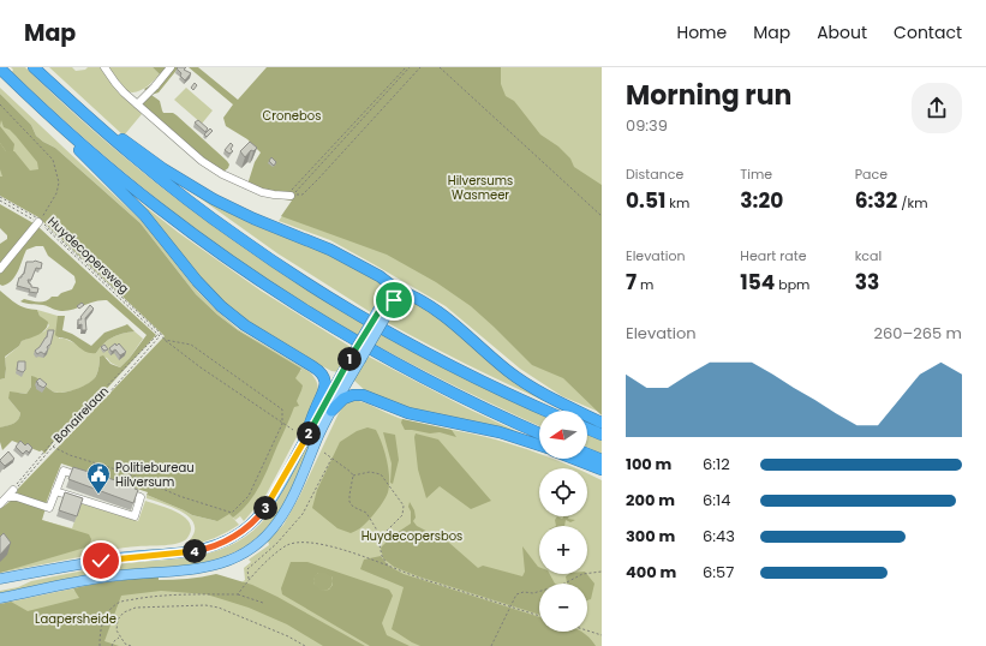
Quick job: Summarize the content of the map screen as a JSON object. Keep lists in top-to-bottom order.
{
  "streets": {
    "path": ["Huydecopersweg", "Bonairelaan"]
  },
  "crossings": [
    ["Huydecopersweg", "Bonairelaan"]
  ],
  "parks": [
    "Cronebos",
    "Hilversums Wasmeer",
    "Huydecopersbos",
    "Laapersheide"
  ],
  "places": {
    "public building": ["Politiebureau Hilversum"]
  },
  "north": "left",
  "page": {
    "header": "Map",
    "nav": [
      "Home",
      "Map",
      "About",
      "Contact"
    ],
    "heading": ["Morning run", "09:39"],
    "stats": [
      ["Distance", "0.51 km"],
      ["Time", "3:20"],
      ["Pace", "6:32 /km"],
      ["Elevation", "7 m"],
      ["Heart rate", "154 bpm"],
      ["kcal", "33"]
    ],
    "chart": ["Elevation", "260–265 m"],
    "pins": [
      "1",
      "2",
      "3",
      "4"
    ],
    "map_buttons": ["+", "−"],
    "list": [
      {
        "name": "100 m",
        "note": "6:12"
      },
      {
        "name": "200 m",
        "note": "6:14"
      },
      {
        "name": "300 m",
        "note": "6:43"
      },
      {
        "name": "400 m",
        "note": "6:57"
      }
    ]
  }
}
